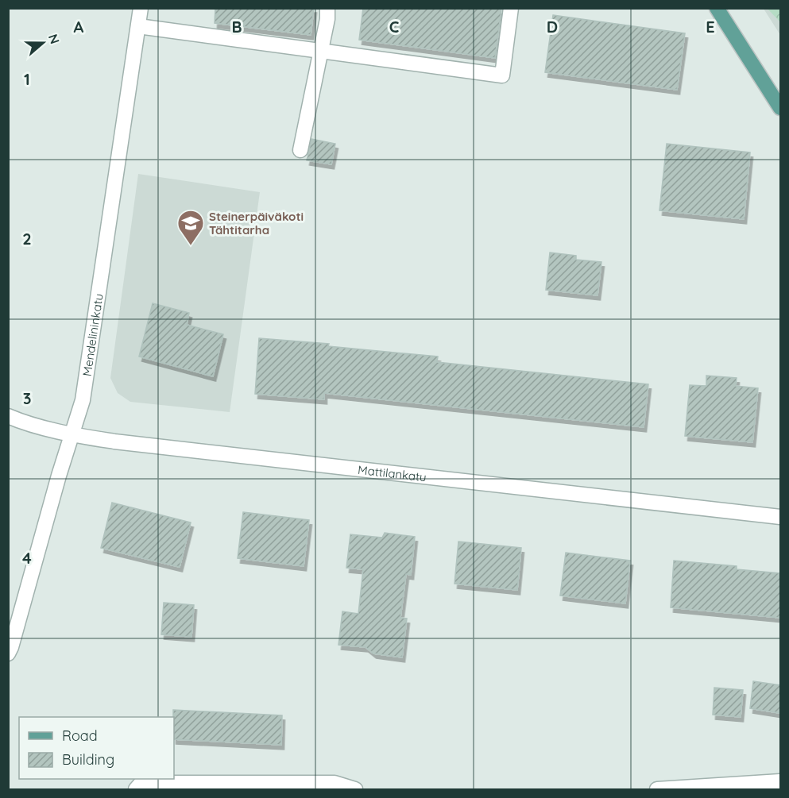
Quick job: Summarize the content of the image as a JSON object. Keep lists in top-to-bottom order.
{
  "streets": {
    "street": ["Mendelininkatu", "Mattilankatu"]
  },
  "crossings": [
    ["Mendelininkatu", "Mattilankatu"]
  ],
  "places": {
    "school or university": ["Steinerpäiväkoti Tähtitarha"]
  },
  "legend": ["Road", "Building"],
  "north": "right",
  "grid": {
    "columns": [
      "A",
      "B",
      "C",
      "D",
      "E"
    ],
    "rows": [
      "1",
      "2",
      "3",
      "4"
    ]
  }
}
